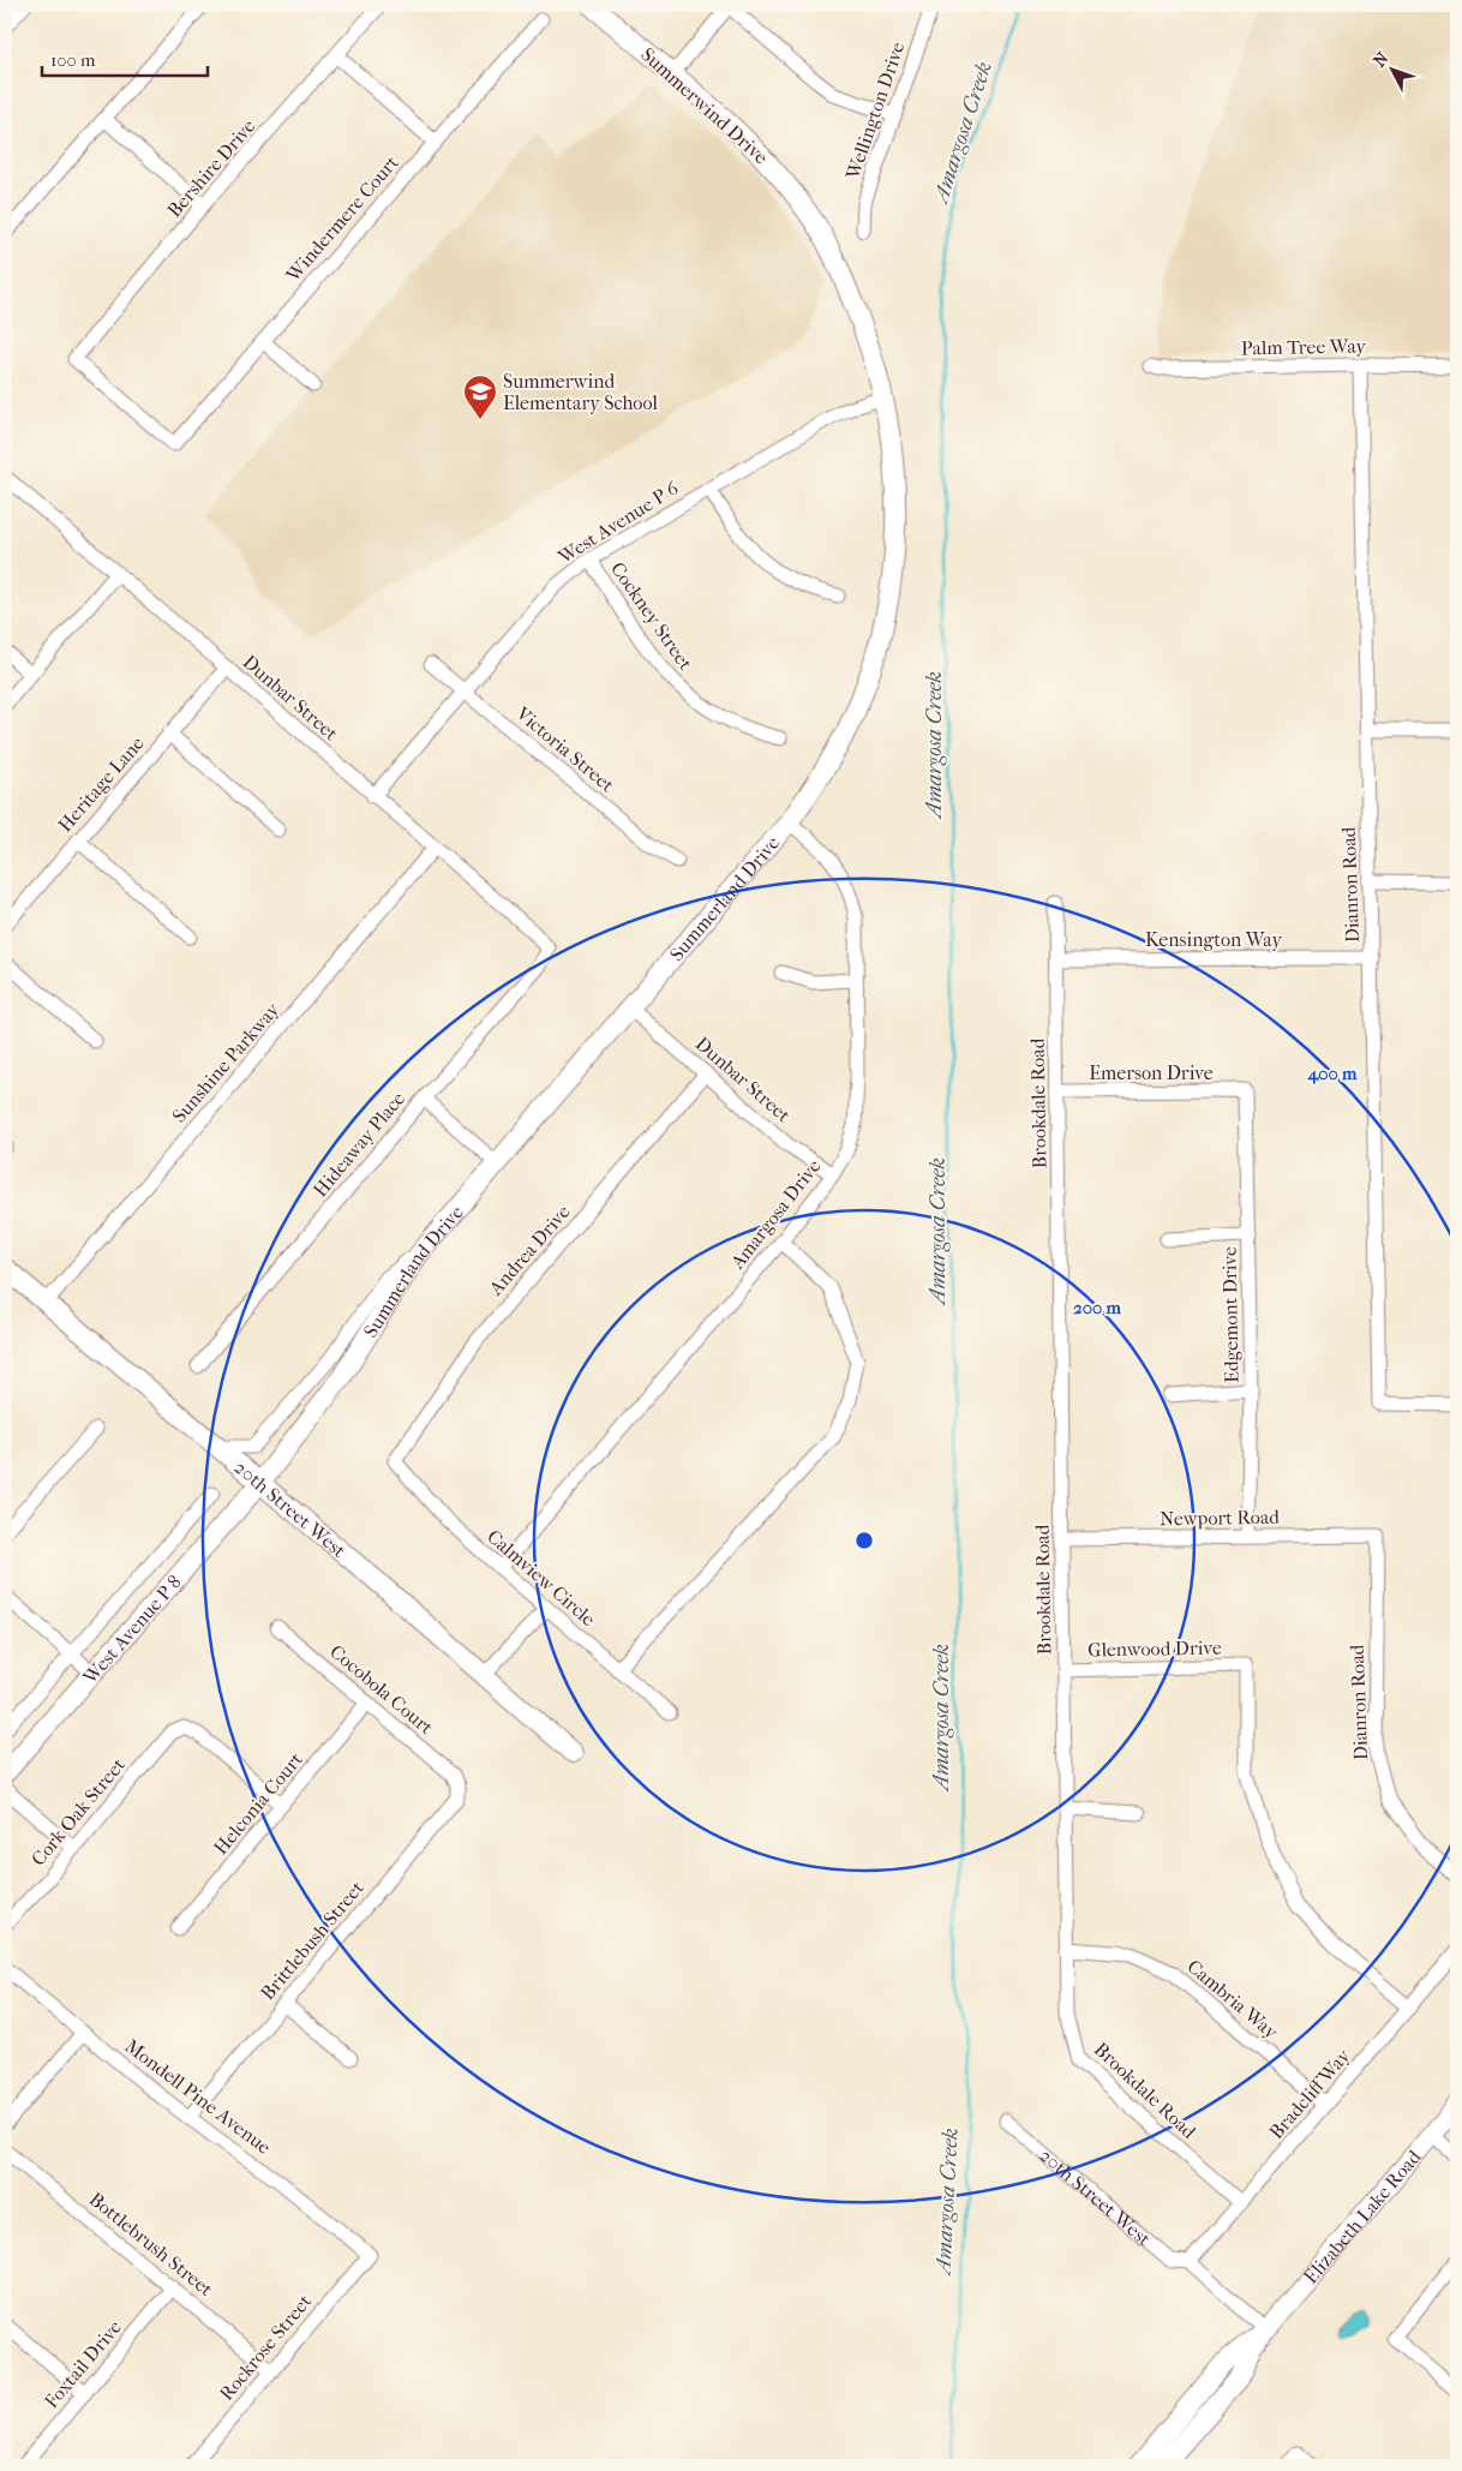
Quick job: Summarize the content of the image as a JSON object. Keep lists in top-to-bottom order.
{
  "streets": {
    "street": [
      "Summerwind Drive",
      "Wellington Drive",
      "Bershire Drive",
      "Windermere Court",
      "Palm Tree Way",
      "West Avenue P 6",
      "Cockney Street",
      "Dunbar Street",
      "Victoria Street",
      "Heritage Lane",
      "Dianron Road",
      "Summerland Drive",
      "Kensington Way",
      "Sunshine Parkway",
      "Emerson Drive",
      "Brookdale Road",
      "Hideaway Place",
      "Amargosa Drive",
      "Andrea Drive",
      "Edgemont Drive",
      "20th Street West",
      "Newport Road",
      "Calmview Circle",
      "West Avenue P 8",
      "Glenwood Drive",
      "Cocobola Court",
      "Helconia Court",
      "Cork Oak Street",
      "Brittlebush Street",
      "Cambria Way",
      "Bradcliff Way",
      "Mondell Pine Avenue",
      "Elizabeth Lake Road",
      "Bottlebrush Street",
      "Rockrose Street",
      "Foxtail Drive"
    ]
  },
  "crossings": [
    ["Summerwind Drive", "Summerland Drive"],
    ["Bershire Drive", "Windermere Court"],
    ["Palm Tree Way", "Dianron Road"],
    ["West Avenue P 6", "Cockney Street"],
    ["West Avenue P 6", "Dunbar Street"],
    ["West Avenue P 6", "Victoria Street"],
    ["West Avenue P 6", "Summerland Drive"],
    ["Dunbar Street", "Heritage Lane"],
    ["Dunbar Street", "Summerland Drive"],
    ["Dunbar Street", "Sunshine Parkway"],
    ["Dunbar Street", "Hideaway Place"],
    ["Dunbar Street", "Amargosa Drive"],
    ["Dunbar Street", "Andrea Drive"],
    ["Dianron Road", "Kensington Way"],
    ["Dianron Road", "Newport Road"],
    ["Summerland Drive", "Amargosa Drive"],
    ["Summerland Drive", "20th Street West"],
    ["Summerland Drive", "West Avenue P 8"],
    ["Kensington Way", "Brookdale Road"],
    ["Sunshine Parkway", "20th Street West"],
    ["Emerson Drive", "Brookdale Road"],
    ["Emerson Drive", "Edgemont Drive"],
    ["Brookdale Road", "Newport Road"],
    ["Brookdale Road", "Glenwood Drive"],
    ["Brookdale Road", "Cambria Way"],
    ["Brookdale Road", "Bradcliff Way"],
    ["Amargosa Drive", "Calmview Circle"],
    ["Andrea Drive", "Calmview Circle"],
    ["Edgemont Drive", "Newport Road"],
    ["20th Street West", "West Avenue P 8"],
    ["20th Street West", "Bradcliff Way"],
    ["Glenwood Drive", "Bradcliff Way"],
    ["Cocobola Court", "Helconia Court"],
    ["Cocobola Court", "Brittlebush Street"],
    ["Helconia Court", "Cork Oak Street"],
    ["Brittlebush Street", "Mondell Pine Avenue"],
    ["Cambria Way", "Bradcliff Way"],
    ["Mondell Pine Avenue", "Rockrose Street"],
    ["Bottlebrush Street", "Rockrose Street"],
    ["Bottlebrush Street", "Foxtail Drive"]
  ],
  "water": ["Amargosa Creek"],
  "places": {
    "school or university": ["Summerwind Elementary School"]
  },
  "scale_bar": "100 m",
  "north": "top left",
  "rings": ["400 m", "200 m"]
}
